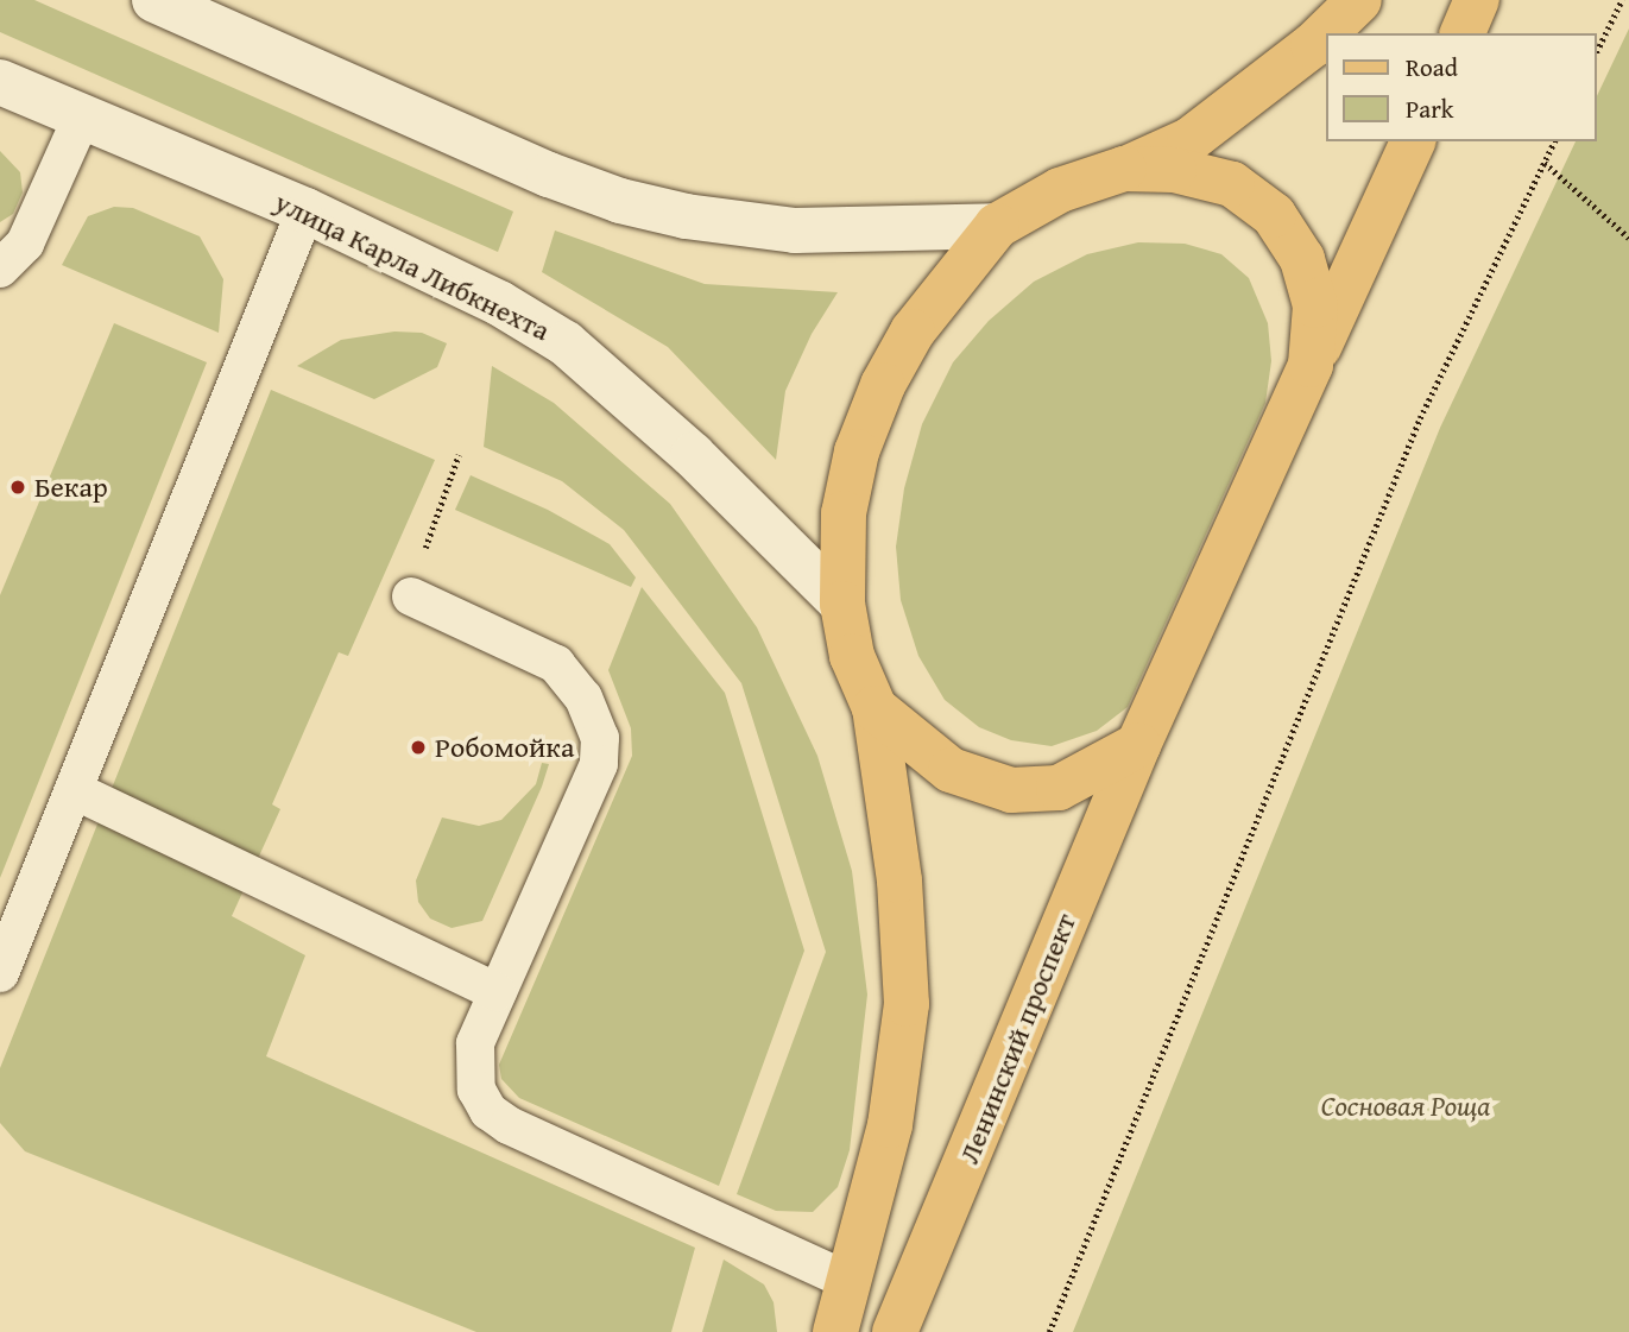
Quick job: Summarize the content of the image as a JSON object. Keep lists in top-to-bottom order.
{
  "streets": {
    "main road": ["улица Карла Либкнехта", "Ленинский проспект"]
  },
  "parks": ["Сосновая Роща"],
  "places": ["Бекар", "Робомойка"],
  "legend": ["Road", "Park"]
}
